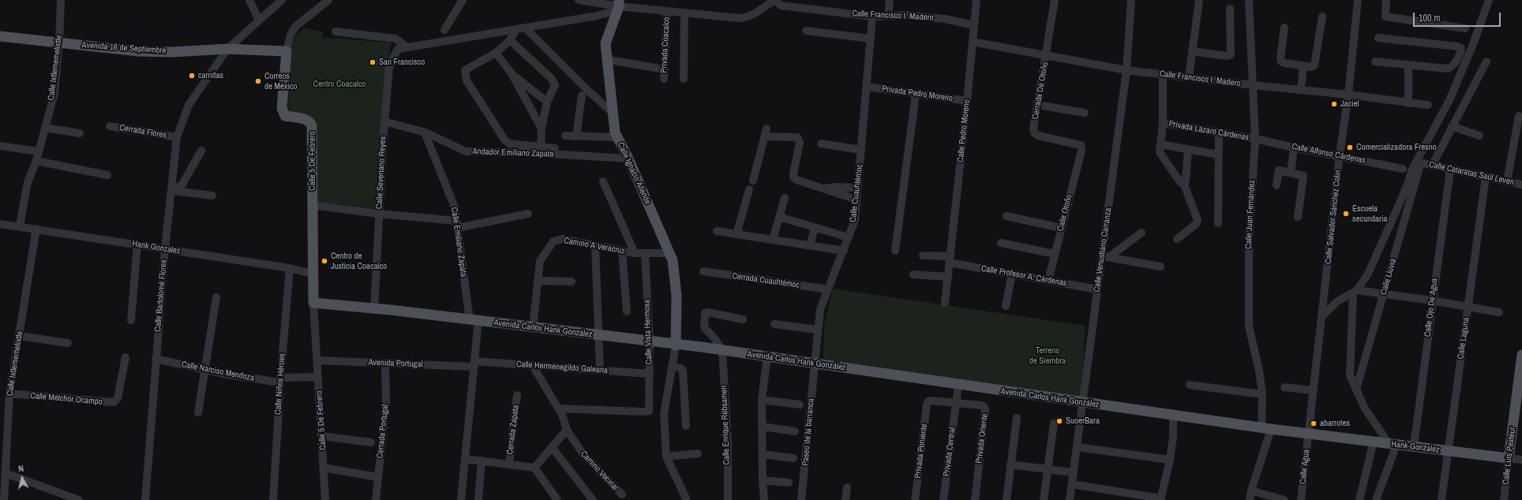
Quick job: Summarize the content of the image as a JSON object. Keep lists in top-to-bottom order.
{
  "streets": {
    "main road": [
      "Avenida 16 de Septiembre",
      "Calle 5 De Febrero",
      "Calle Ignacio Allende",
      "Hank Gonzalez",
      "Avenida Carlos Hank González",
      "Calle Luis Pasteur"
    ],
    "street": [
      "Calle Francisco I. Madero",
      "Privada Coacalco",
      "Calle Ixtlememelixtle",
      "Cerrada De Otoño",
      "Privada Pedro Moreno",
      "Calle Pedro Moreno",
      "Privada Lázaro Cárdenas",
      "Cerrada Flores",
      "Andador Emiliano Zapata",
      "Calle Alfonso Cárdenas",
      "Calle Severiano Reyes",
      "Calle Cataratas Saúl Leven",
      "Calle Cuauhtémoc",
      "Calle Otoño",
      "Calle Juan Fernández",
      "Calle Salvador Sánchez Colín",
      "Calle Emiliano Zapata",
      "Camino A Veracruz",
      "Calle Venustiano Carranza",
      "Calle Profesor A. Cárdenas",
      "Calle Lluvia",
      "Cerrada Cuauhtémoc",
      "Calle Bartolomé Flores",
      "Calle Ojo De Agua",
      "Calle Vista Hermosa",
      "Calle Laguna",
      "Avenida Portugal",
      "Calle Hermenegildo Galeana",
      "Calle Narciso Mendoza",
      "Calle Niños Héroes",
      "Calle Melchor Ocampo",
      "Calle Enrique Rébsamen",
      "Cerrada Zapata",
      "Cerrada Portugal",
      "Paseo de la barranca",
      "Privada Oriente",
      "Privada Poniente",
      "Privada Central",
      "Calle Agua",
      "Camino Vecinal"
    ]
  },
  "crossings": [
    ["Calle Francisco I. Madero", "Privada Coacalco"],
    ["Calle Francisco I. Madero", "Cerrada De Otoño"],
    ["Calle Francisco I. Madero", "Calle Pedro Moreno"],
    ["Calle Francisco I. Madero", "Calle Severiano Reyes"],
    ["Calle Francisco I. Madero", "Calle Ignacio Allende"],
    ["Calle Francisco I. Madero", "Calle Cuauhtémoc"],
    ["Calle Francisco I. Madero", "Calle Juan Fernández"],
    ["Calle Francisco I. Madero", "Calle Salvador Sánchez Colín"],
    ["Calle Francisco I. Madero", "Calle Venustiano Carranza"],
    ["Avenida 16 de Septiembre", "Calle Ixtlememelixtle"],
    ["Avenida 16 de Septiembre", "Calle 5 De Febrero"],
    ["Avenida 16 de Septiembre", "Calle Bartolomé Flores"],
    ["Calle Ixtlememelixtle", "Hank Gonzalez"],
    ["Calle Ixtlememelixtle", "Calle Melchor Ocampo"],
    ["Cerrada De Otoño", "Calle Otoño"],
    ["Privada Pedro Moreno", "Calle Pedro Moreno"],
    ["Privada Pedro Moreno", "Calle Cuauhtémoc"],
    ["Calle Pedro Moreno", "Calle Profesor A. Cárdenas"],
    ["Privada Lázaro Cárdenas", "Calle Alfonso Cárdenas"],
    ["Privada Lázaro Cárdenas", "Calle Juan Fernández"],
    ["Cerrada Flores", "Calle Bartolomé Flores"],
    ["Andador Emiliano Zapata", "Calle Severiano Reyes"],
    ["Andador Emiliano Zapata", "Calle Ignacio Allende"],
    ["Andador Emiliano Zapata", "Calle Emiliano Zapata"],
    ["Calle Alfonso Cárdenas", "Calle Juan Fernández"],
    ["Calle Alfonso Cárdenas", "Calle Salvador Sánchez Colín"],
    ["Calle 5 De Febrero", "Hank Gonzalez"],
    ["Calle 5 De Febrero", "Avenida Carlos Hank González"],
    ["Calle 5 De Febrero", "Avenida Portugal"],
    ["Calle 5 De Febrero", "Calle Narciso Mendoza"],
    ["Calle Severiano Reyes", "Calle Ignacio Allende"],
    ["Calle Severiano Reyes", "Avenida Carlos Hank González"],
    ["Calle Ignacio Allende", "Camino A Veracruz"],
    ["Calle Ignacio Allende", "Avenida Carlos Hank González"],
    ["Calle Cataratas Saúl Leven", "Calle Lluvia"],
    ["Calle Cataratas Saúl Leven", "Calle Ojo De Agua"],
    ["Calle Cataratas Saúl Leven", "Calle Laguna"],
    ["Calle Cuauhtémoc", "Cerrada Cuauhtémoc"],
    ["Calle Cuauhtémoc", "Avenida Carlos Hank González"],
    ["Calle Cuauhtémoc", "Paseo de la barranca"],
    ["Calle Otoño", "Calle Profesor A. Cárdenas"],
    ["Calle Juan Fernández", "Avenida Carlos Hank González"],
    ["Calle Salvador Sánchez Colín", "Hank Gonzalez"],
    ["Calle Salvador Sánchez Colín", "Avenida Carlos Hank González"],
    ["Calle Salvador Sánchez Colín", "Calle Agua"],
    ["Calle Emiliano Zapata", "Avenida Carlos Hank González"],
    ["Calle Emiliano Zapata", "Avenida Portugal"],
    ["Calle Emiliano Zapata", "Calle Hermenegildo Galeana"],
    ["Camino A Veracruz", "Avenida Carlos Hank González"],
    ["Camino A Veracruz", "Calle Vista Hermosa"],
    ["Hank Gonzalez", "Calle Bartolomé Flores"],
    ["Hank Gonzalez", "Calle Ojo De Agua"],
    ["Hank Gonzalez", "Avenida Carlos Hank González"],
    ["Hank Gonzalez", "Calle Laguna"],
    ["Hank Gonzalez", "Calle Niños Héroes"],
    ["Hank Gonzalez", "Calle Luis Pasteur"],
    ["Hank Gonzalez", "Calle Agua"],
    ["Calle Venustiano Carranza", "Calle Profesor A. Cárdenas"],
    ["Calle Venustiano Carranza", "Avenida Carlos Hank González"],
    ["Calle Bartolomé Flores", "Calle Narciso Mendoza"],
    ["Avenida Carlos Hank González", "Calle Vista Hermosa"],
    ["Avenida Carlos Hank González", "Calle Enrique Rébsamen"],
    ["Avenida Carlos Hank González", "Paseo de la barranca"],
    ["Avenida Carlos Hank González", "Privada Central"],
    ["Avenida Carlos Hank González", "Calle Agua"],
    ["Calle Vista Hermosa", "Calle Hermenegildo Galeana"],
    ["Avenida Portugal", "Calle Hermenegildo Galeana"],
    ["Avenida Portugal", "Cerrada Portugal"],
    ["Calle Narciso Mendoza", "Calle Niños Héroes"],
    ["Privada Oriente", "Privada Poniente"],
    ["Privada Oriente", "Privada Central"],
    ["Privada Poniente", "Privada Central"]
  ],
  "parks": ["Centro Coacalco", "Terreno de Siembra"],
  "places": [
    "San Francisco",
    "carnitas",
    "Correos de México",
    "Jaciel",
    "Comercializadora Fresno",
    "Escuela secundaria",
    "Centro de Justicia Coacalco",
    "SuoerBara",
    "abarrotes"
  ],
  "scale_bar": "100 m",
  "north": "top"
}
